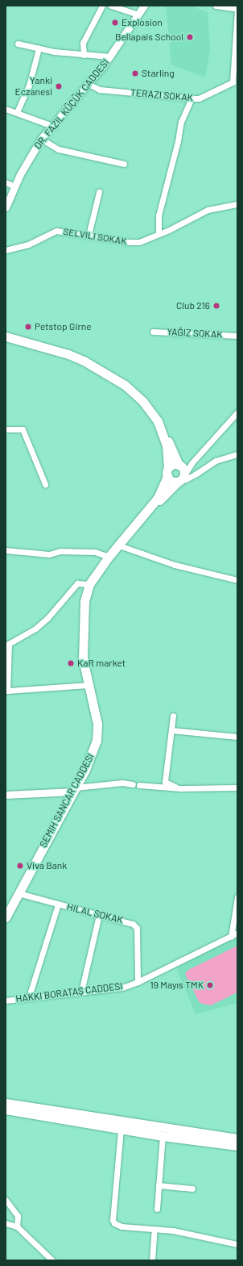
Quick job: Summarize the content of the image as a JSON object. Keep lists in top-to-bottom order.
{
  "streets": {
    "main road": ["SEMIH SANCAR CADDESI"],
    "street": [
      "TERAZI SOKAK",
      "SELVILI SOKAK",
      "YAĞIZ SOKAK",
      "HILAL SOKAK"
    ]
  },
  "crossings": [
    ["SEMIH SANCAR CADDESI", "HILAL SOKAK"]
  ],
  "places": [
    "Explosion",
    "Bellapais School",
    "Starling",
    "Yanki Eczanesi",
    "Club 216",
    "Petstop Girne",
    "KaR market",
    "Viva Bank",
    "19 Mayıs TMK"
  ]
}
